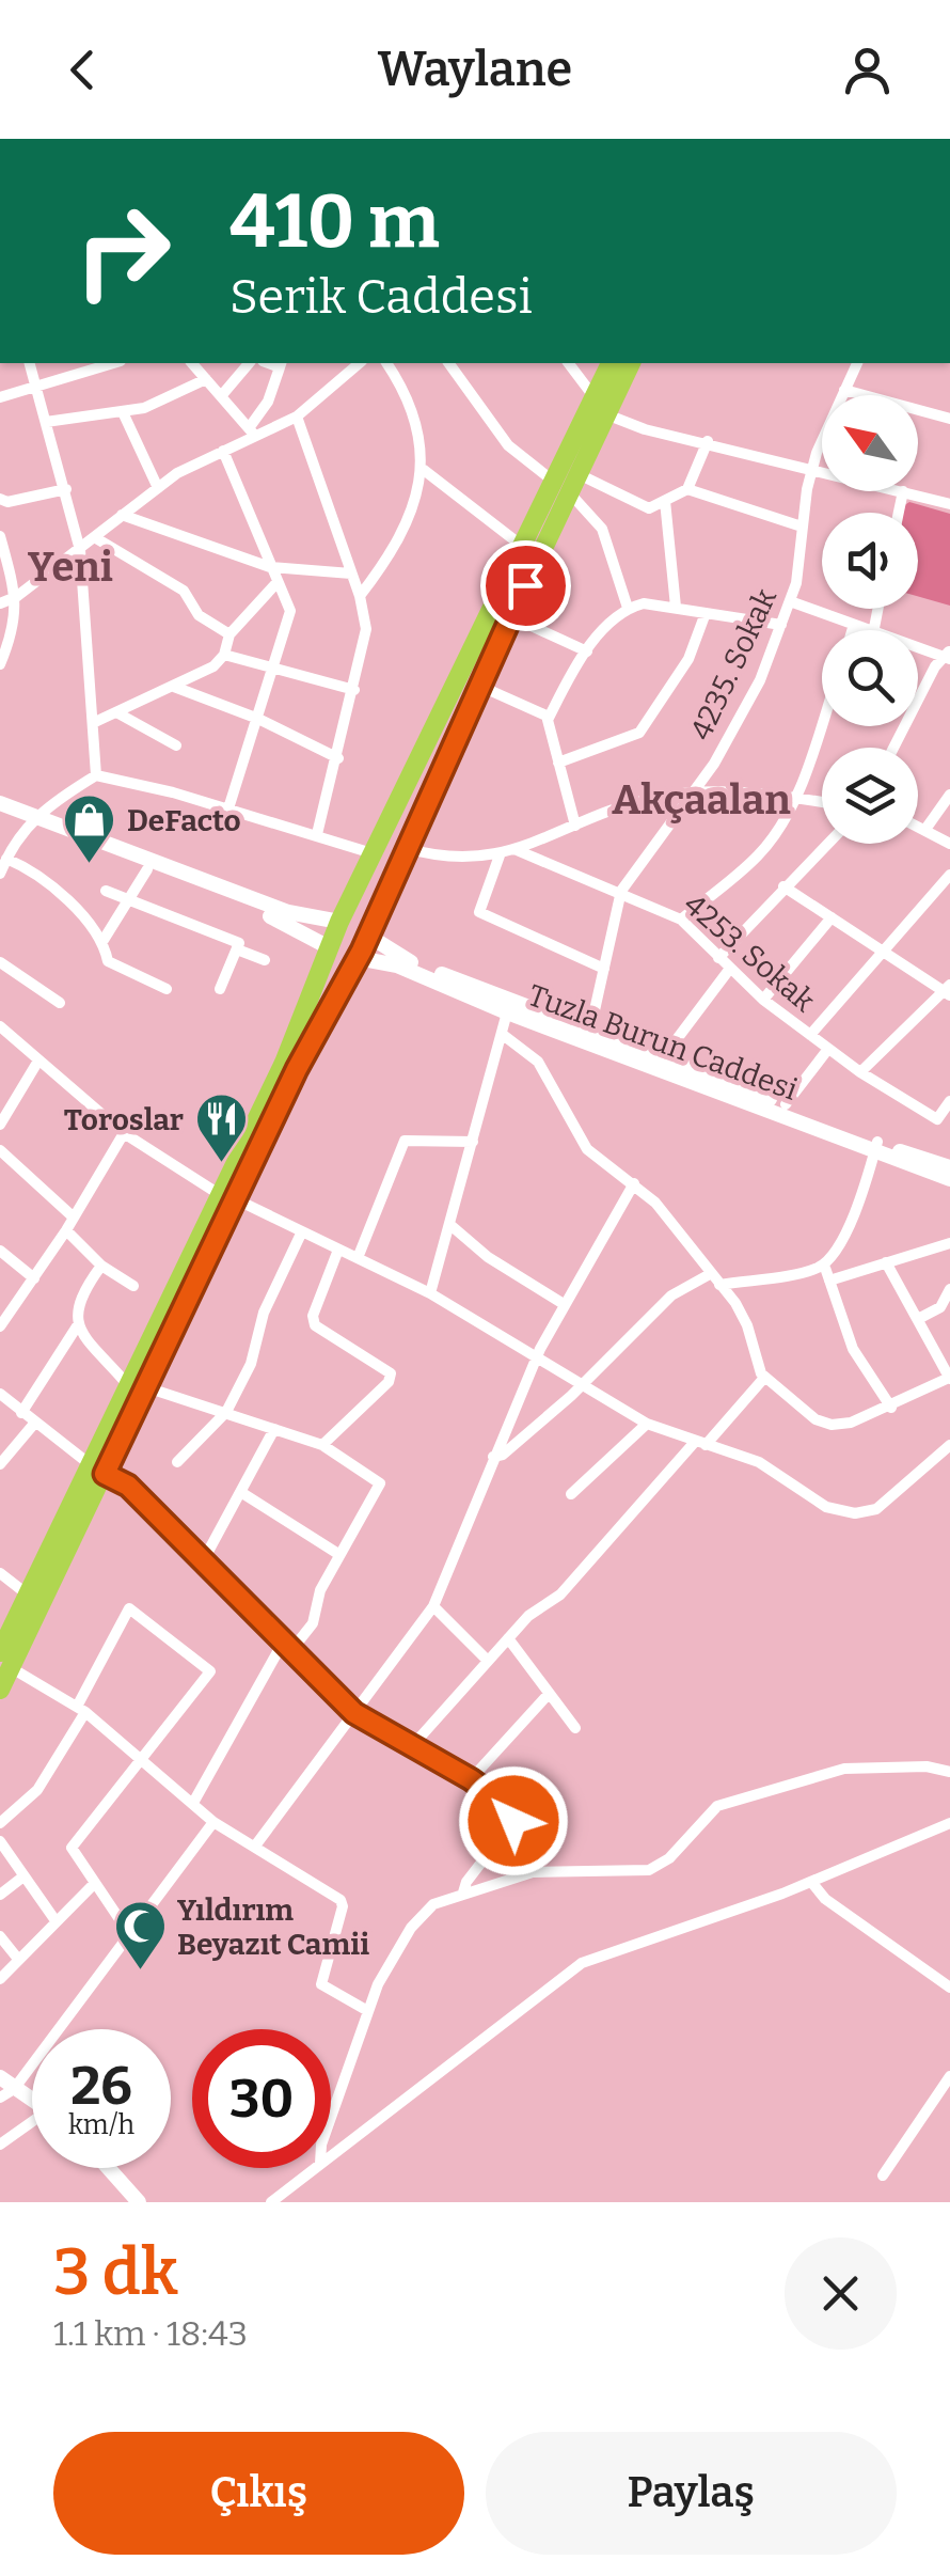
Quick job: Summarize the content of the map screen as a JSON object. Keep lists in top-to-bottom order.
{
  "streets": {
    "main road": ["Tuzla Burun Caddesi"],
    "street": ["4235. Sokak", "4253. Sokak"]
  },
  "crossings": [
    ["4235. Sokak", "4253. Sokak"],
    ["4235. Sokak", "Tuzla Burun Caddesi"]
  ],
  "districts": ["Yeni", "Akçaalan"],
  "places": {
    "shop": ["DeFacto"],
    "restaurant": ["Toroslar"],
    "mosque": ["Yıldırım Beyazıt Camii"]
  },
  "north": "top left",
  "page": {
    "header": "Waylane",
    "turn": ["410 m", "Serik Caddesi"],
    "speed": "26 km/h",
    "limit": "30",
    "heading": ["3 dk", "1.1 km · 18:43"],
    "buttons": ["Çıkış", "Paylaş"]
  }
}
